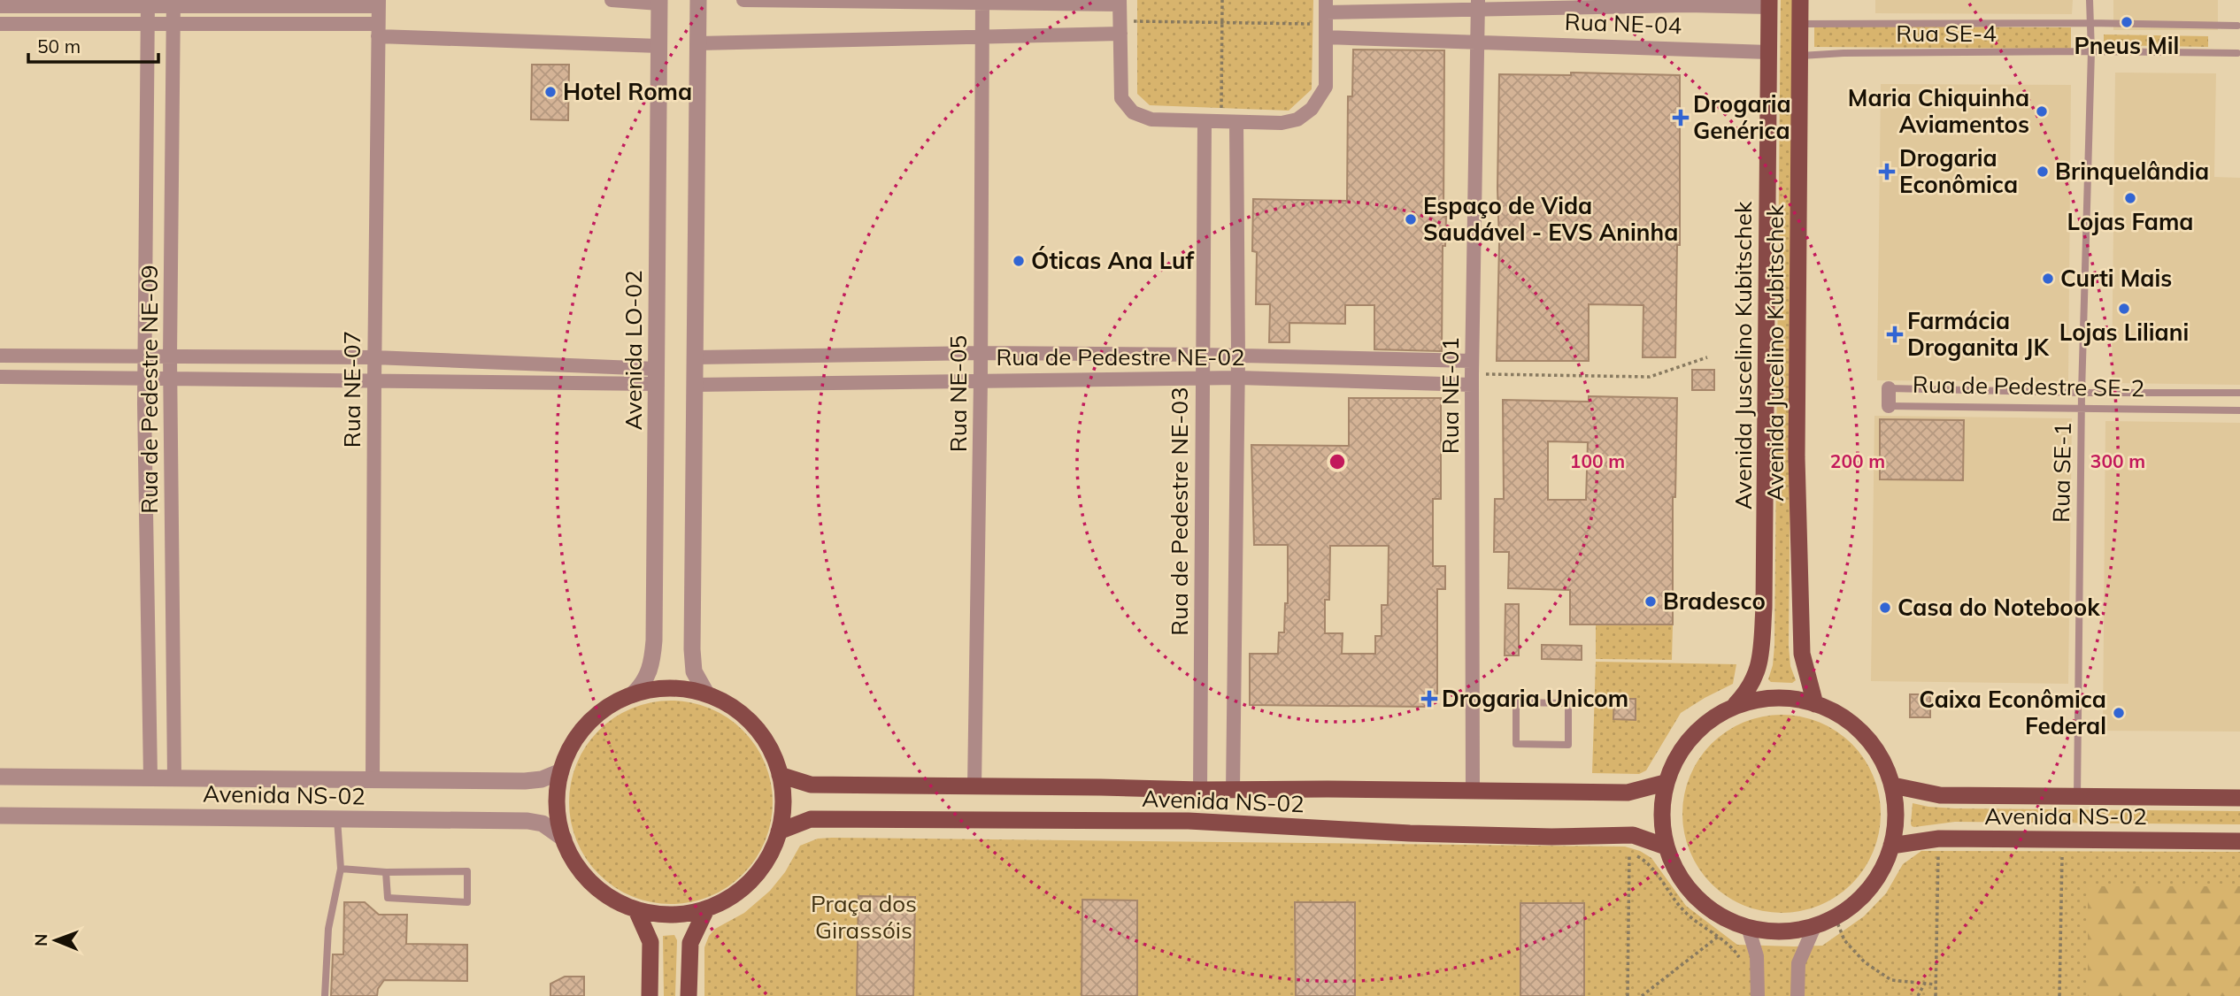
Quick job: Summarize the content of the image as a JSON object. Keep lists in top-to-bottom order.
{
  "streets": {
    "main road": ["Avenida Jucelino Kubitschek", "Avenida Juscelino Kubitschek", "Avenida NS-02"],
    "street": [
      "Rua NE-04",
      "Avenida LO-02",
      "Rua de Pedestre NE-02",
      "Rua de Pedestre SE-2",
      "Rua de Pedestre NE-09",
      "Rua NE-07",
      "Rua NE-05",
      "Rua NE-01",
      "Rua de Pedestre NE-03"
    ],
    "lane": ["Rua SE-4", "Rua SE-1"]
  },
  "crossings": [
    ["Rua NE-04", "Avenida Juscelino Kubitschek"],
    ["Rua NE-04", "Rua NE-01"],
    ["Rua SE-4", "Avenida Jucelino Kubitschek"],
    ["Rua SE-4", "Rua SE-1"],
    ["Rua de Pedestre NE-02", "Rua NE-05"],
    ["Rua de Pedestre NE-02", "Rua NE-01"],
    ["Rua de Pedestre NE-02", "Rua de Pedestre NE-03"],
    ["Rua de Pedestre SE-2", "Rua SE-1"],
    ["Rua de Pedestre NE-09", "Avenida NS-02"],
    ["Rua NE-07", "Avenida NS-02"],
    ["Rua NE-05", "Avenida NS-02"],
    ["Rua NE-01", "Avenida NS-02"],
    ["Rua SE-1", "Avenida NS-02"],
    ["Rua de Pedestre NE-03", "Avenida NS-02"]
  ],
  "parks": ["Praça dos Girassóis"],
  "places": {
    "other": [
      "Pneus Mil",
      "Hotel Roma",
      "Maria Chiquinha Aviamentos",
      "Brinquelândia",
      "Lojas Fama",
      "Espaço de Vida Saudável - EVS Aninha",
      "Óticas Ana Luf",
      "Curti Mais",
      "Lojas Liliani",
      "Bradesco",
      "Casa do Notebook",
      "Caixa Econômica Federal"
    ],
    "health": [
      "Drogaria Genérica",
      "Drogaria Econômica",
      "Farmácia Droganita JK",
      "Drogaria Unicom"
    ]
  },
  "scale_bar": "50 m",
  "north": "left",
  "rings": ["100 m", "200 m", "300 m"]
}
